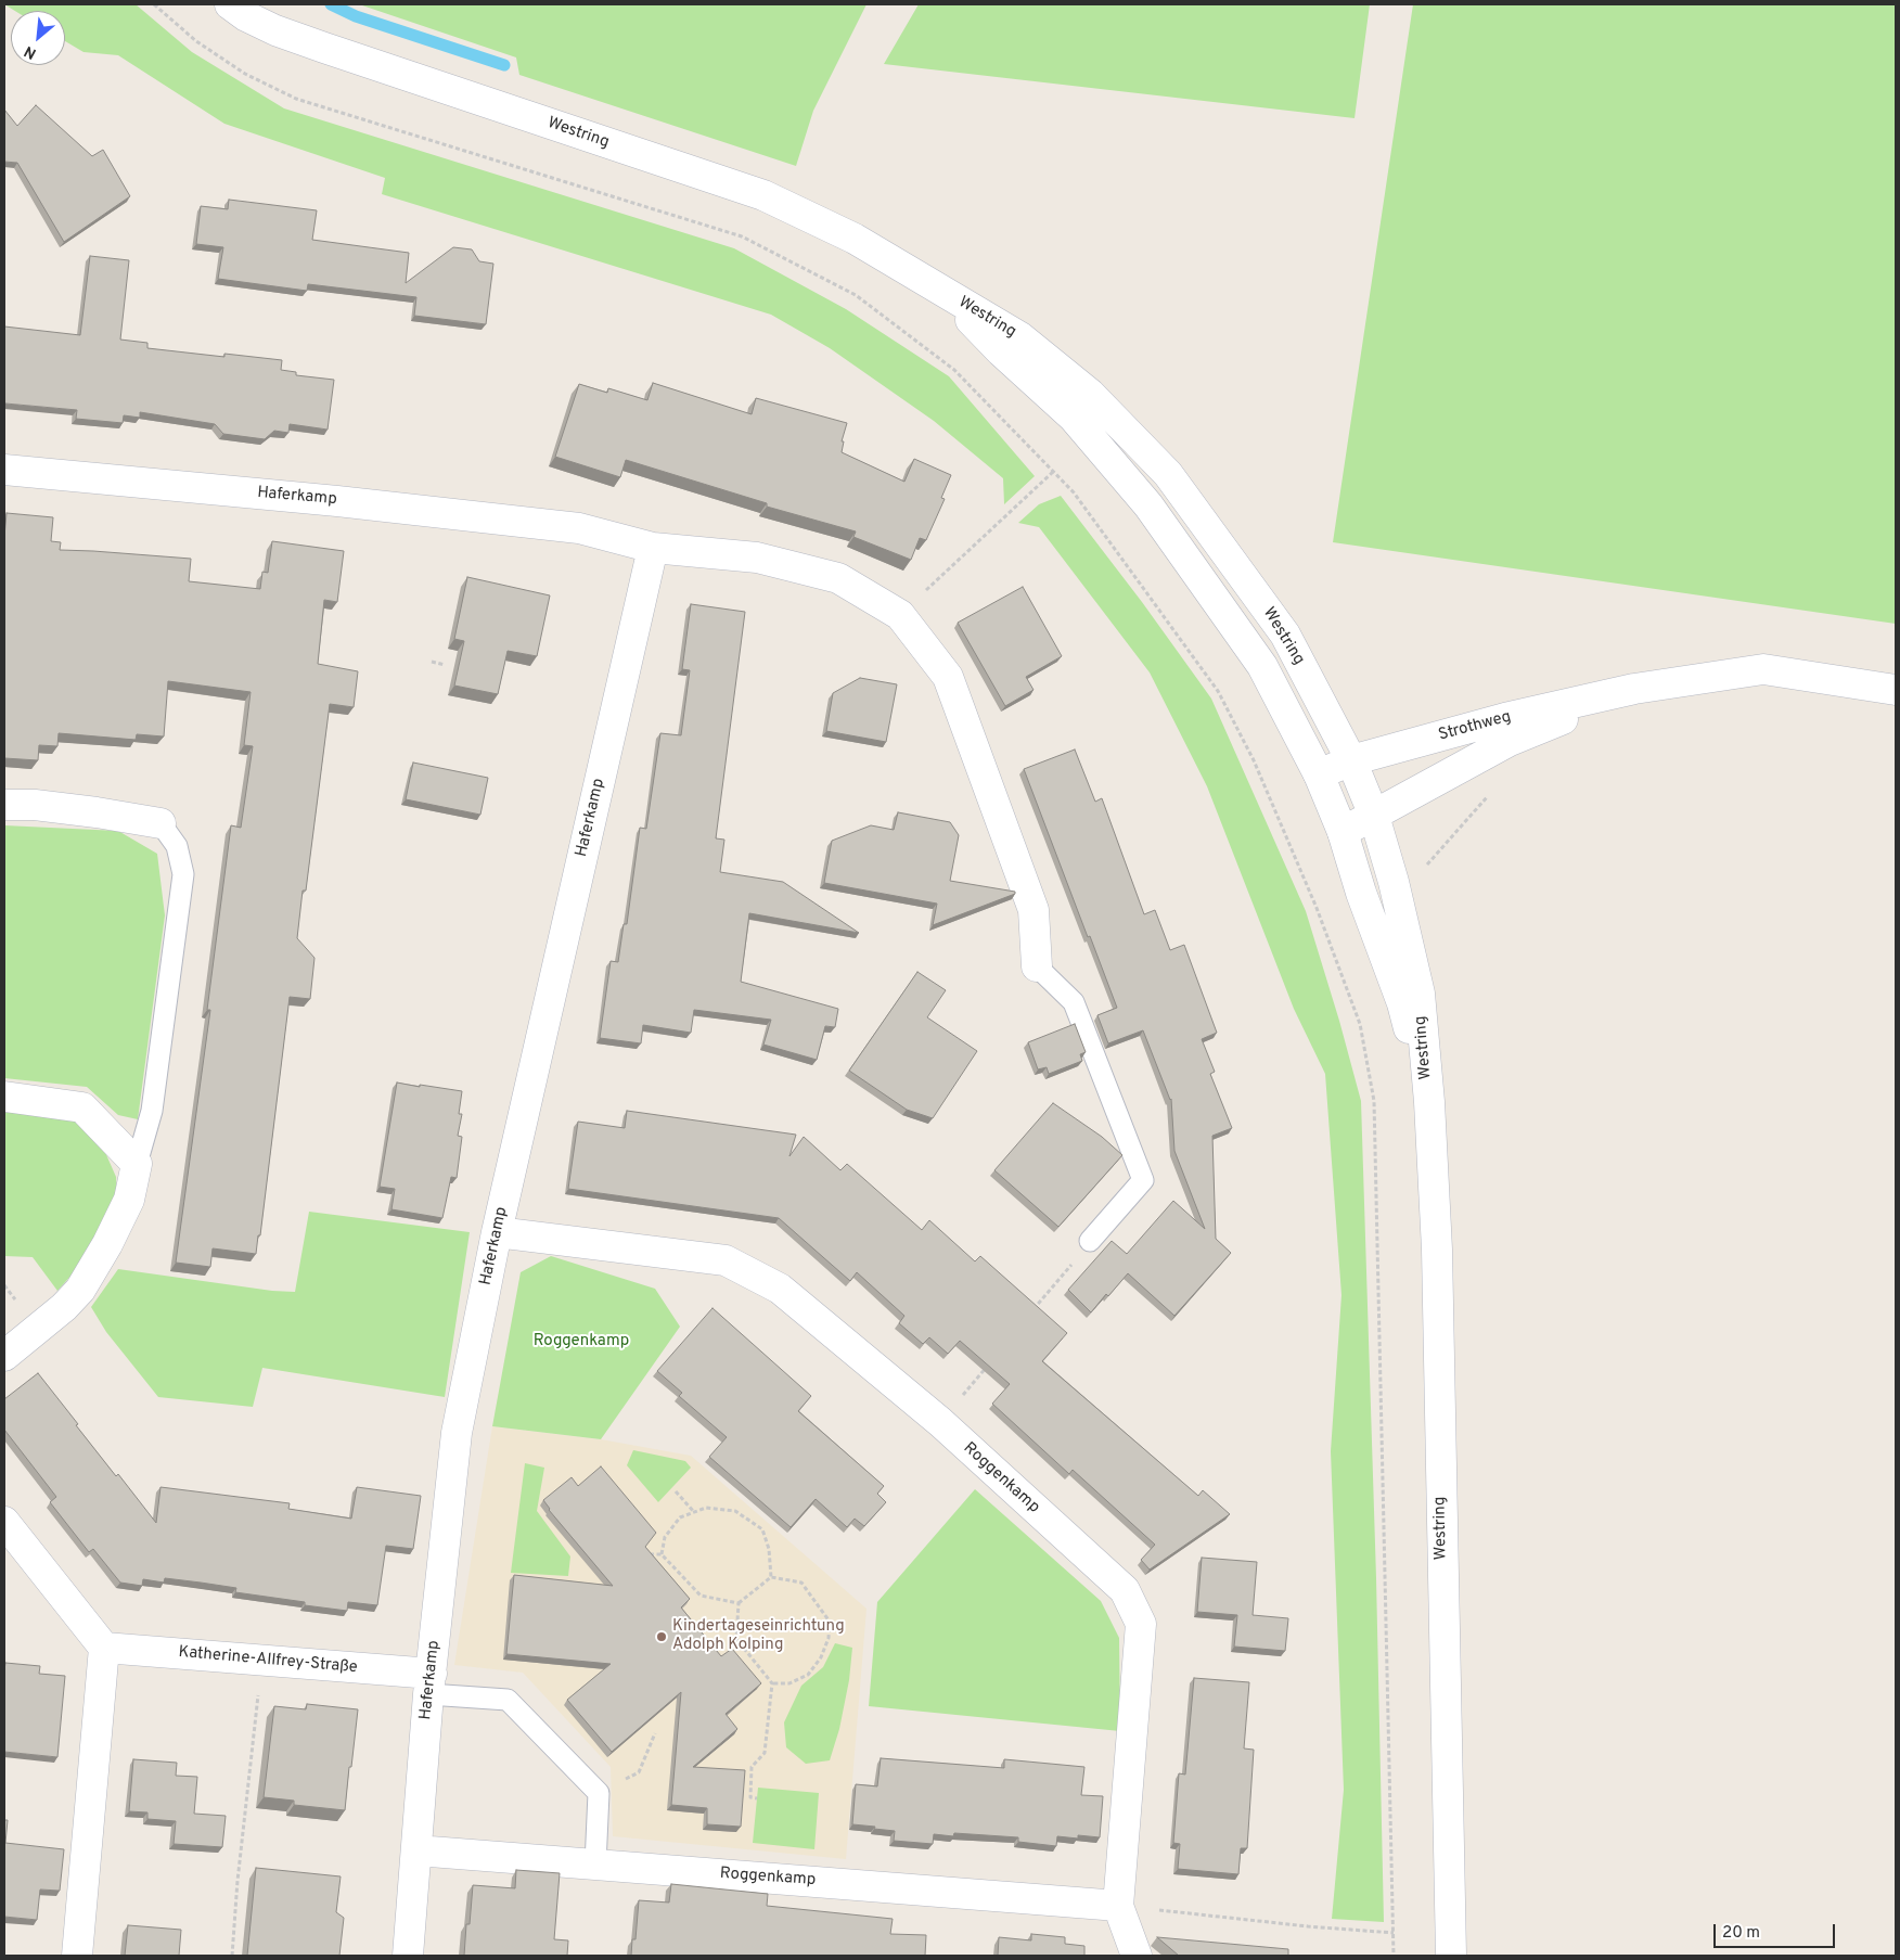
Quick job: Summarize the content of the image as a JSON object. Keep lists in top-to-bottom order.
{
  "streets": {
    "street": [
      "Westring",
      "Haferkamp",
      "Strothweg",
      "Roggenkamp",
      "Katherine-Allfrey-Straße"
    ]
  },
  "crossings": [
    ["Westring", "Strothweg"],
    ["Haferkamp", "Roggenkamp"],
    ["Haferkamp", "Katherine-Allfrey-Straße"]
  ],
  "parks": ["Roggenkamp"],
  "places": ["Kindertageseinrichtung Adolph Kolping"],
  "scale_bar": "20 m",
  "north": "bottom left"
}
